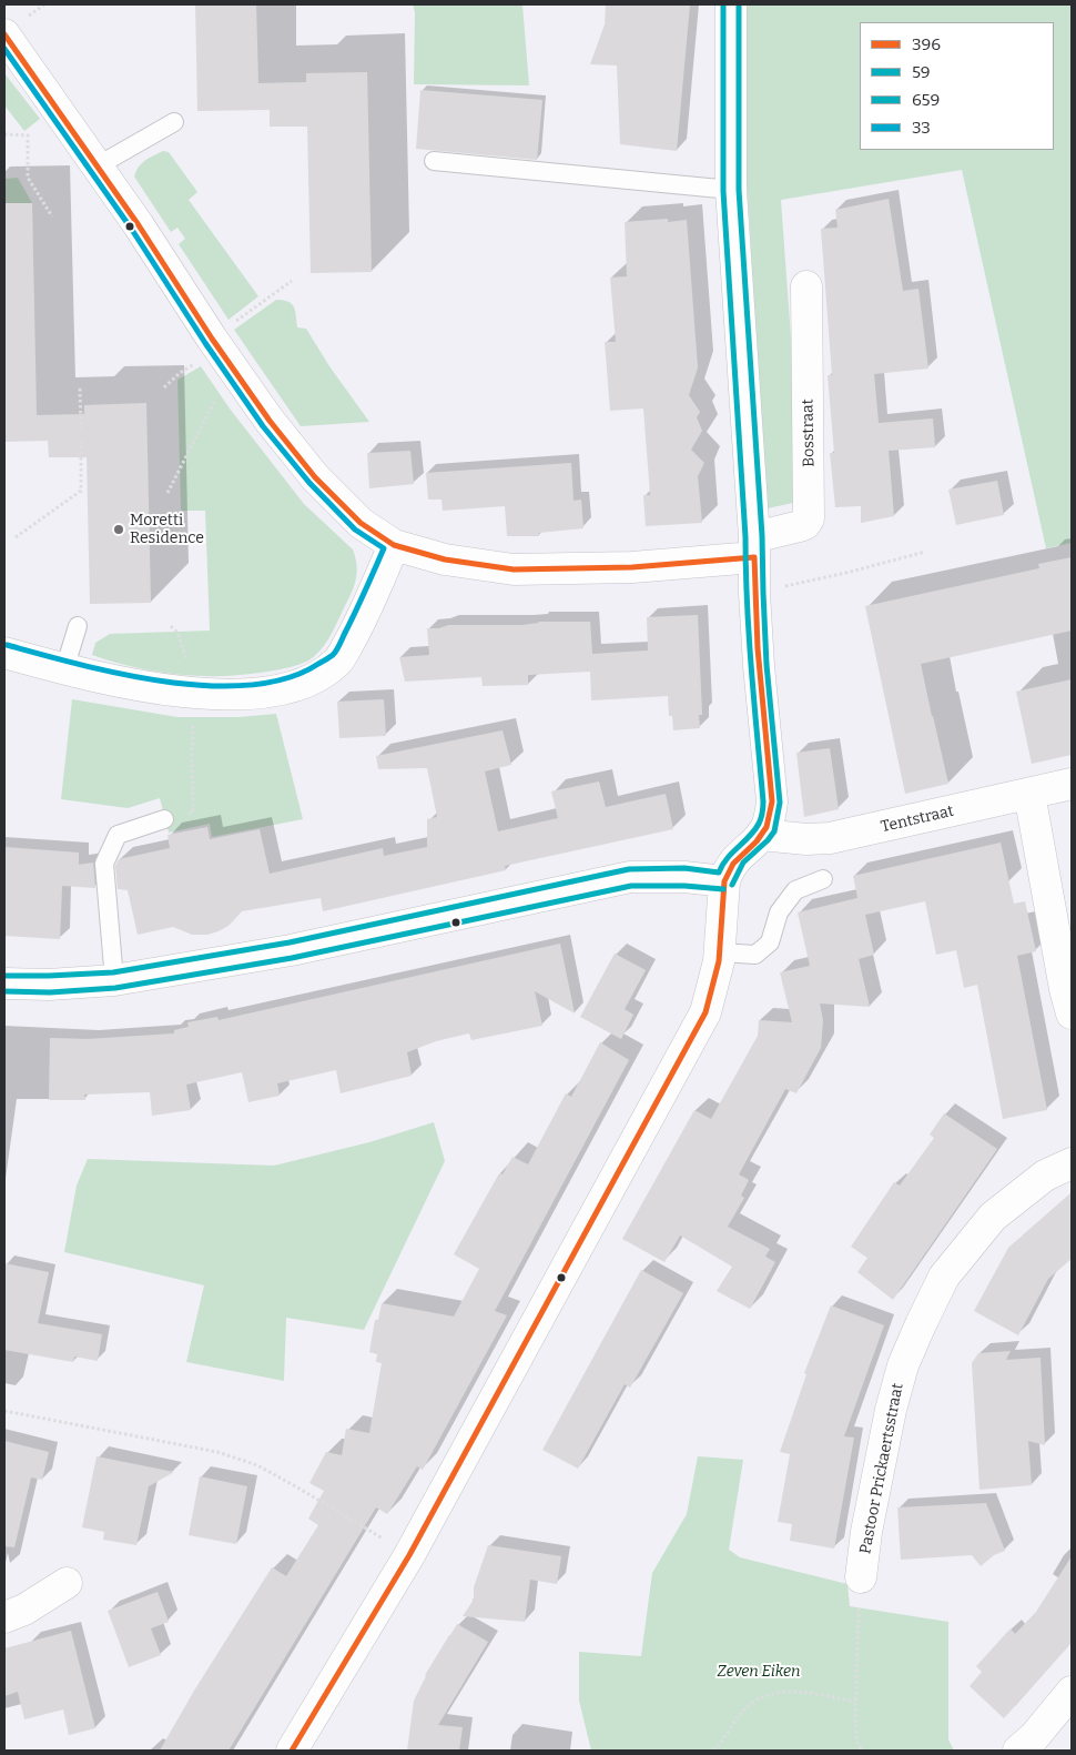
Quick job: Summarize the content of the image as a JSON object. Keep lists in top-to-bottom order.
{
  "streets": {
    "street": ["Bosstraat", "Tentstraat", "Pastoor Prickaertsstraat"]
  },
  "parks": ["Zeven Eiken"],
  "places": ["Moretti Residence"],
  "lines": [
    "transit line 59",
    "transit line 659",
    "transit line 396",
    "transit line 33"
  ],
  "legend": [
    "396",
    "59",
    "659",
    "33"
  ]
}
